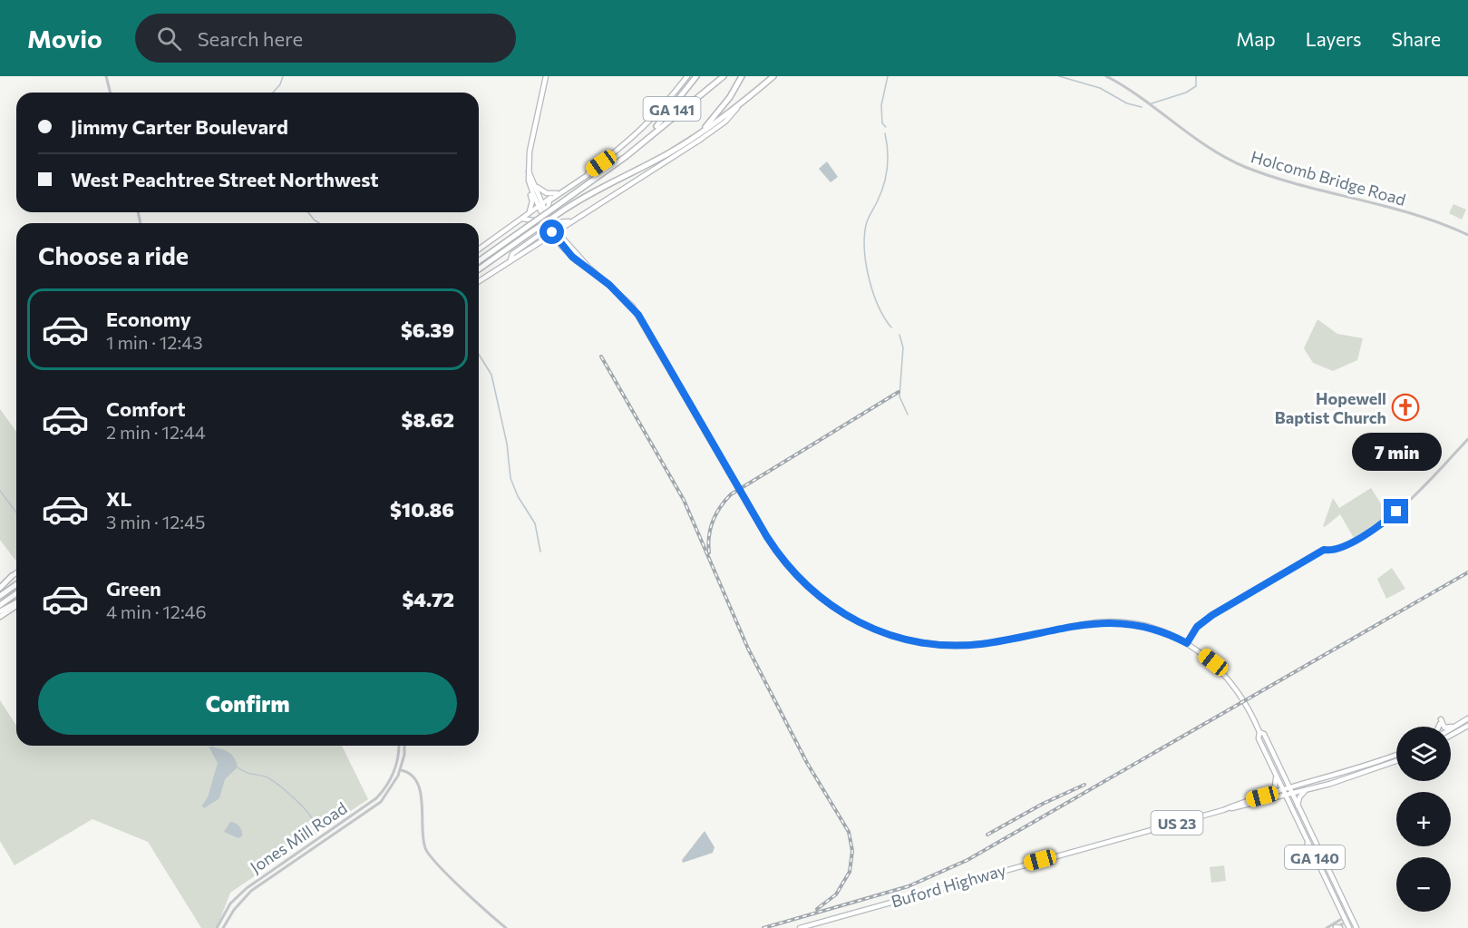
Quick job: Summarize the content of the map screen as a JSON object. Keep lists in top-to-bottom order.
{
  "streets": {
    "highway": ["GA 141"],
    "main road": ["US 23", "GA 140", "Buford Highway"],
    "street": ["Holcomb Bridge Road", "Jones Mill Road"]
  },
  "crossings": [
    ["GA 140", "Buford Highway"]
  ],
  "places": {
    "church": ["Hopewell Baptist Church"]
  },
  "page": {
    "header": "Movio",
    "search": "Search here",
    "nav": ["Map", "Layers", "Share"],
    "banner": ["Jimmy Carter Boulevard", "West Peachtree Street Northwest"],
    "heading": "Choose a ride",
    "list": [
      {
        "name": "Economy",
        "note": "1 min · 12:43",
        "value": "$6.39"
      },
      {
        "name": "Comfort",
        "note": "2 min · 12:44",
        "value": "$8.62"
      },
      {
        "name": "XL",
        "note": "3 min · 12:45",
        "value": "$10.86"
      },
      {
        "name": "Green",
        "note": "4 min · 12:46",
        "value": "$4.72"
      }
    ],
    "bubble": "7 min",
    "buttons": "Confirm",
    "map_buttons": ["+", "−"]
  }
}
